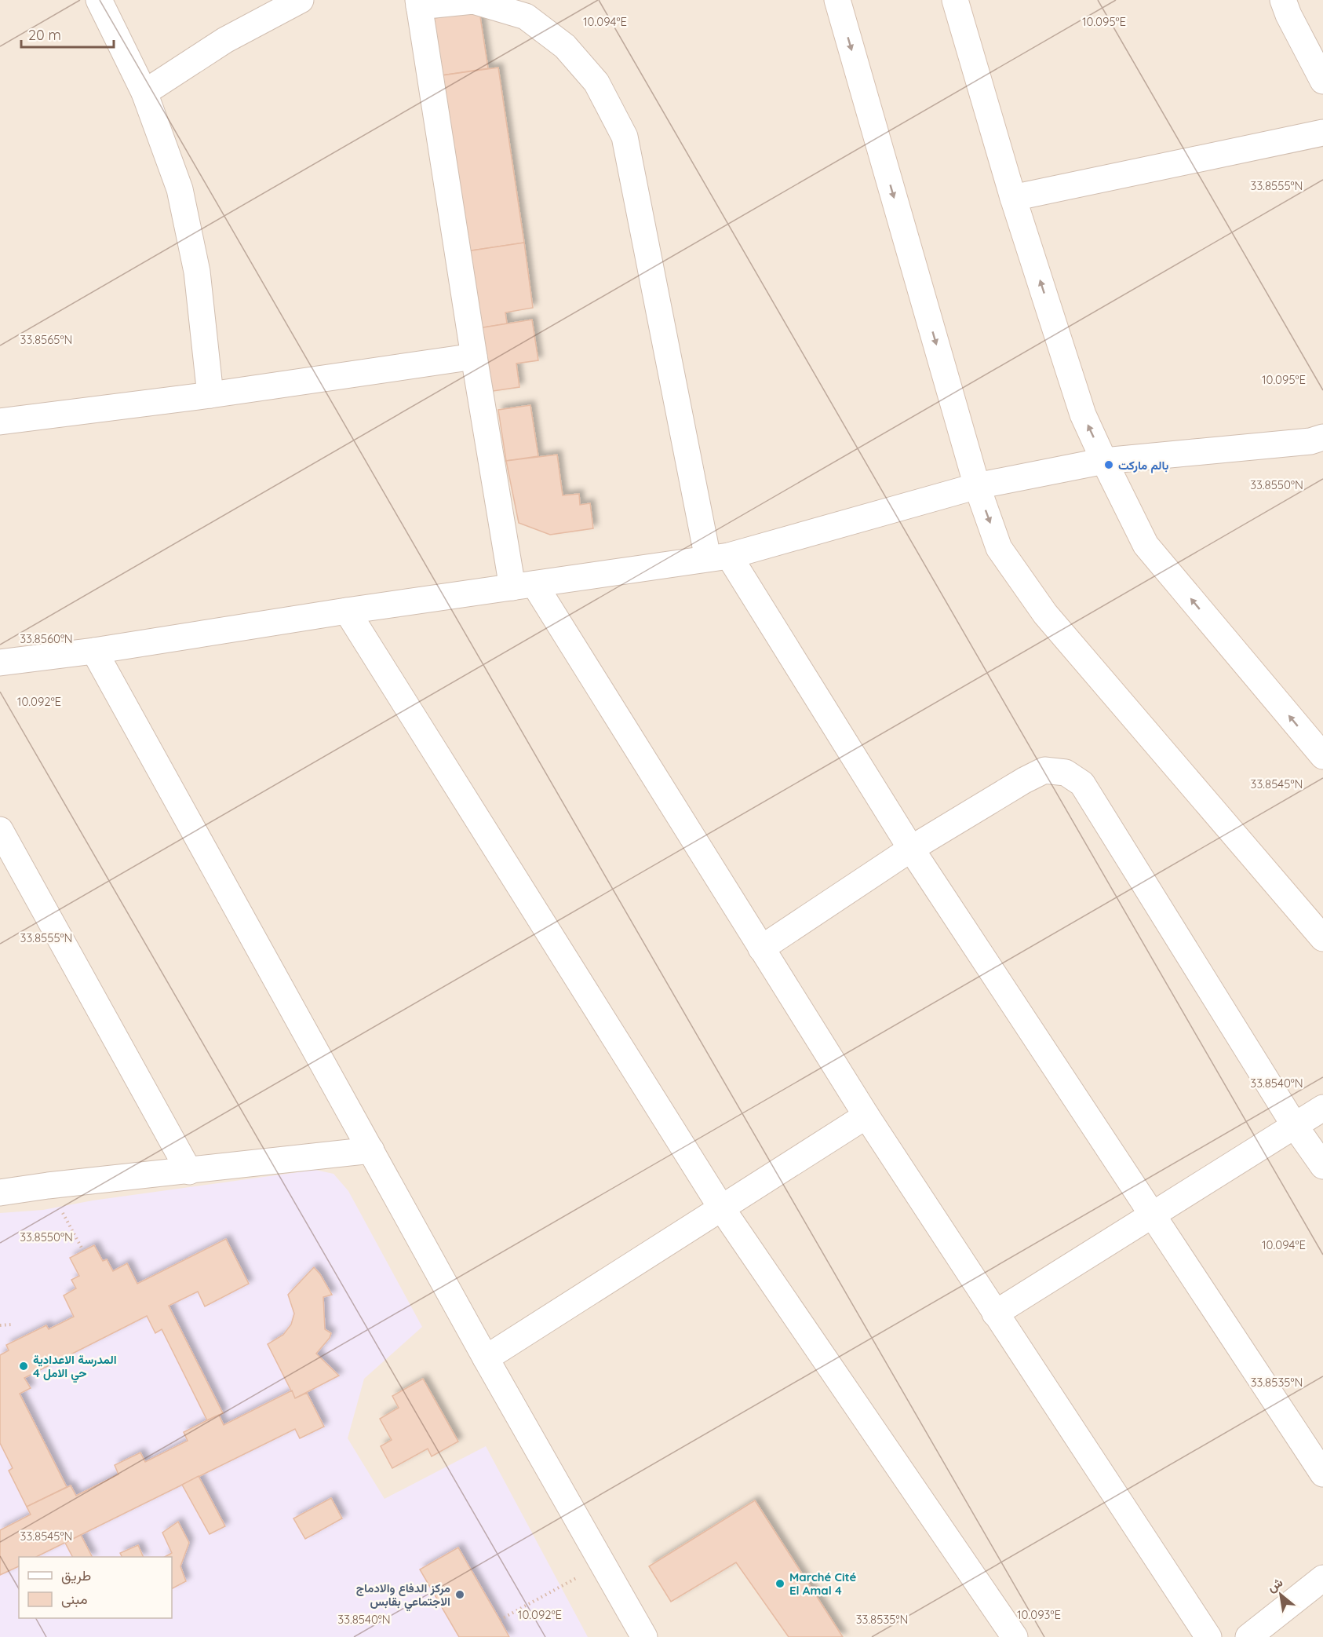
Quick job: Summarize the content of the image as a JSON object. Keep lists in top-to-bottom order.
{
  "places": [
    "بالم ماركت",
    "المدرسة الاعدادية حي الامل 4",
    "Marché Cité El Amal 4",
    "مركز الدفاع والادماج الاجتماعي بقابس"
  ],
  "legend": ["طريق", "مبنى"],
  "scale_bar": "20 m",
  "north": "top left",
  "coordinates": [
    "10.094°E",
    "10.095°E",
    "33.8555°N",
    "33.8565°N",
    "33.8550°N",
    "33.8560°N",
    "10.092°E",
    "33.8545°N",
    "33.8540°N",
    "33.8535°N",
    "10.093°E"
  ]
}
